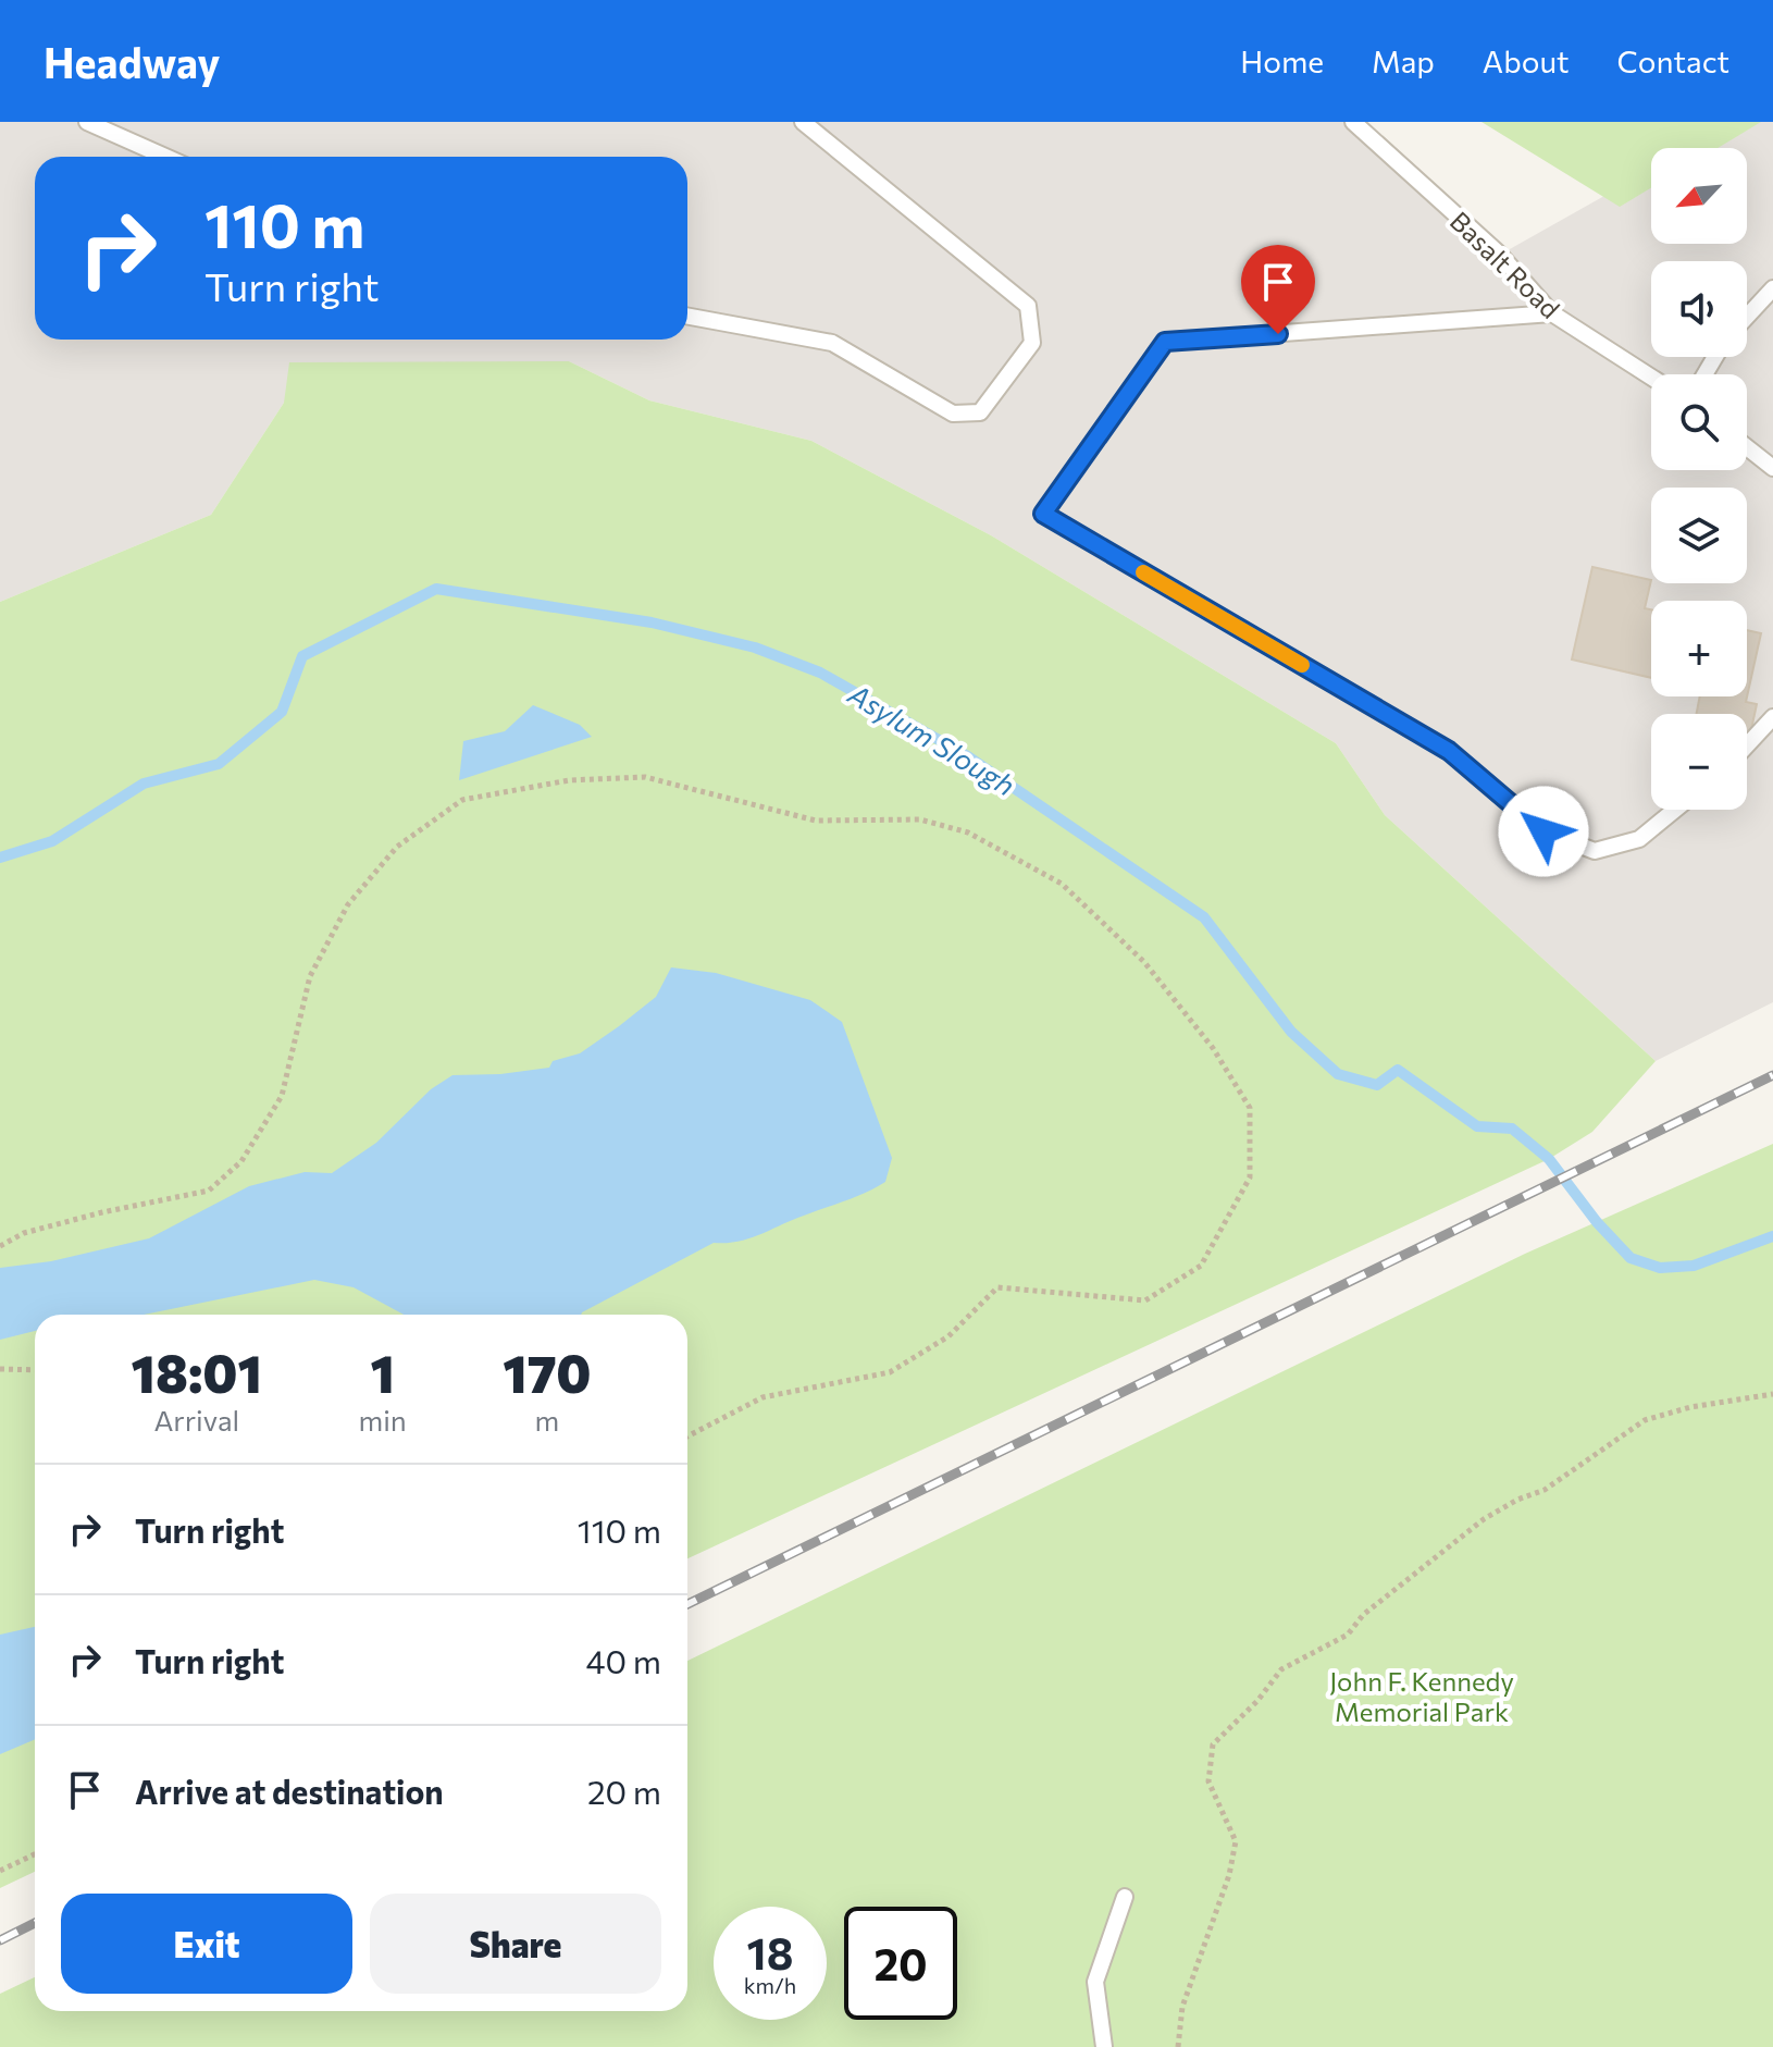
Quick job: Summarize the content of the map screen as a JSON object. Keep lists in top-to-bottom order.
{
  "streets": {
    "lane": ["Basalt Road"]
  },
  "water": ["Asylum Slough"],
  "parks": ["John F. Kennedy Memorial Park"],
  "north": "bottom left",
  "page": {
    "header": "Headway",
    "nav": [
      "Home",
      "Map",
      "About",
      "Contact"
    ],
    "map_buttons": ["+", "−"],
    "turn": ["110 m", "Turn right"],
    "eta": [
      "18:01",
      "Arrival",
      "1",
      "min",
      "170",
      "m"
    ],
    "list": [
      {
        "name": "Turn right",
        "value": "110 m"
      },
      {
        "name": "Turn right",
        "value": "40 m"
      },
      {
        "name": "Arrive at destination",
        "value": "20 m"
      }
    ],
    "buttons": ["Exit", "Share"],
    "speed": "18 km/h",
    "limit": "20"
  }
}
